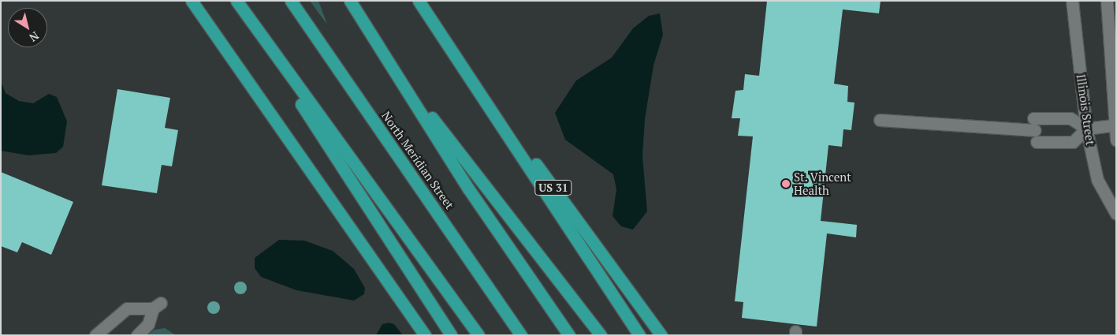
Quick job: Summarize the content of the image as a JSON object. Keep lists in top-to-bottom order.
{
  "streets": {
    "highway": ["North Meridian Street", "US 31"],
    "street": ["Illinois Street"]
  },
  "places": ["St. Vincent Health"],
  "north": "bottom right"
}
